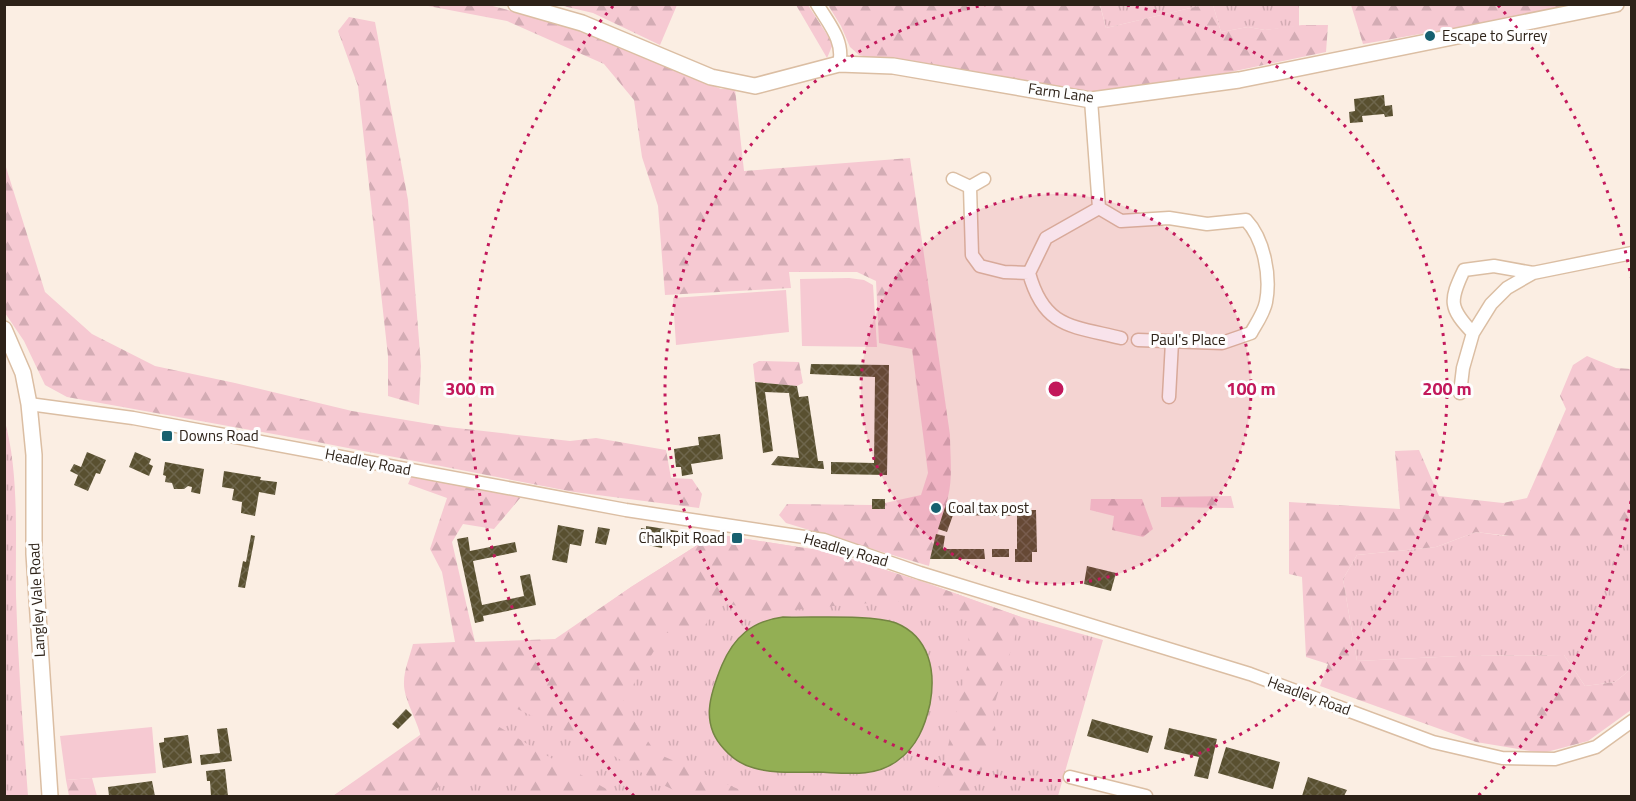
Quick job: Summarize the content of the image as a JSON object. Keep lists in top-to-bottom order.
{
  "streets": {
    "street": [
      "Farm Lane",
      "Paul's Place",
      "Headley Road",
      "Langley Vale Road"
    ]
  },
  "crossings": [
    ["Headley Road", "Langley Vale Road"]
  ],
  "places": {
    "other": ["Escape to Surrey", "Coal tax post"],
    "transit": ["Downs Road", "Chalkpit Road"]
  },
  "rings": ["100 m", "200 m", "300 m"]
}
